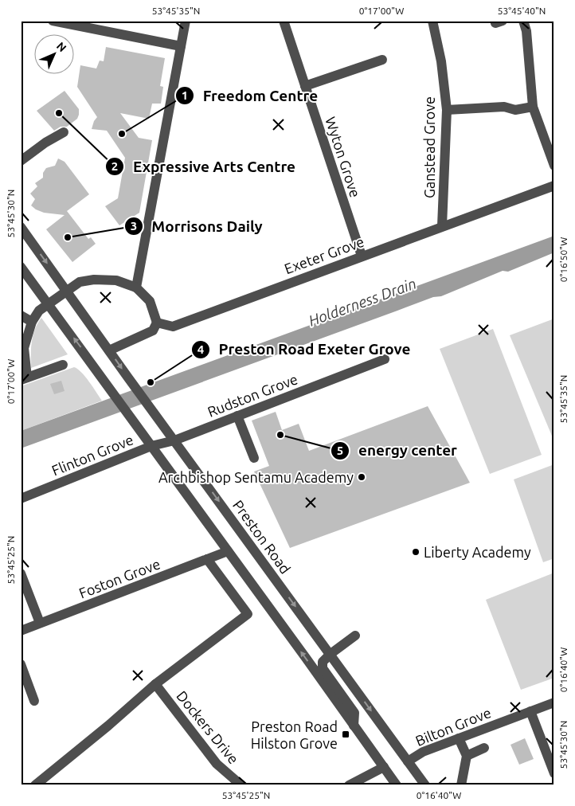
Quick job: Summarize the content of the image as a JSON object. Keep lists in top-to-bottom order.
{
  "streets": {
    "street": [
      "Ganstead Grove",
      "Wyton Grove",
      "Exeter Grove",
      "Rudston Grove",
      "Flinton Grove",
      "Preston Road",
      "Foston Grove",
      "Bilton Grove",
      "Dockers Drive"
    ]
  },
  "crossings": [
    ["Ganstead Grove", "Exeter Grove"],
    ["Wyton Grove", "Exeter Grove"],
    ["Rudston Grove", "Flinton Grove"],
    ["Rudston Grove", "Preston Road"],
    ["Flinton Grove", "Preston Road"],
    ["Preston Road", "Bilton Grove"]
  ],
  "water": ["Holderness Drain"],
  "places": {
    "other": [
      "Expressive Arts Centre",
      "Freedom Centre",
      "Morrisons Daily",
      "Preston Road Exeter Grove",
      "energy center",
      "Archbishop Sentamu Academy",
      "Liberty Academy"
    ],
    "transit": ["Preston Road Hilston Grove"]
  },
  "north": "top right",
  "coordinates": [
    "53°45'35\"N",
    "0°17'00\"W",
    "53°45'40\"N",
    "53°45'30\"N",
    "0°16'50\"W",
    "53°45'25\"N",
    "0°16'40\"W"
  ]
}
